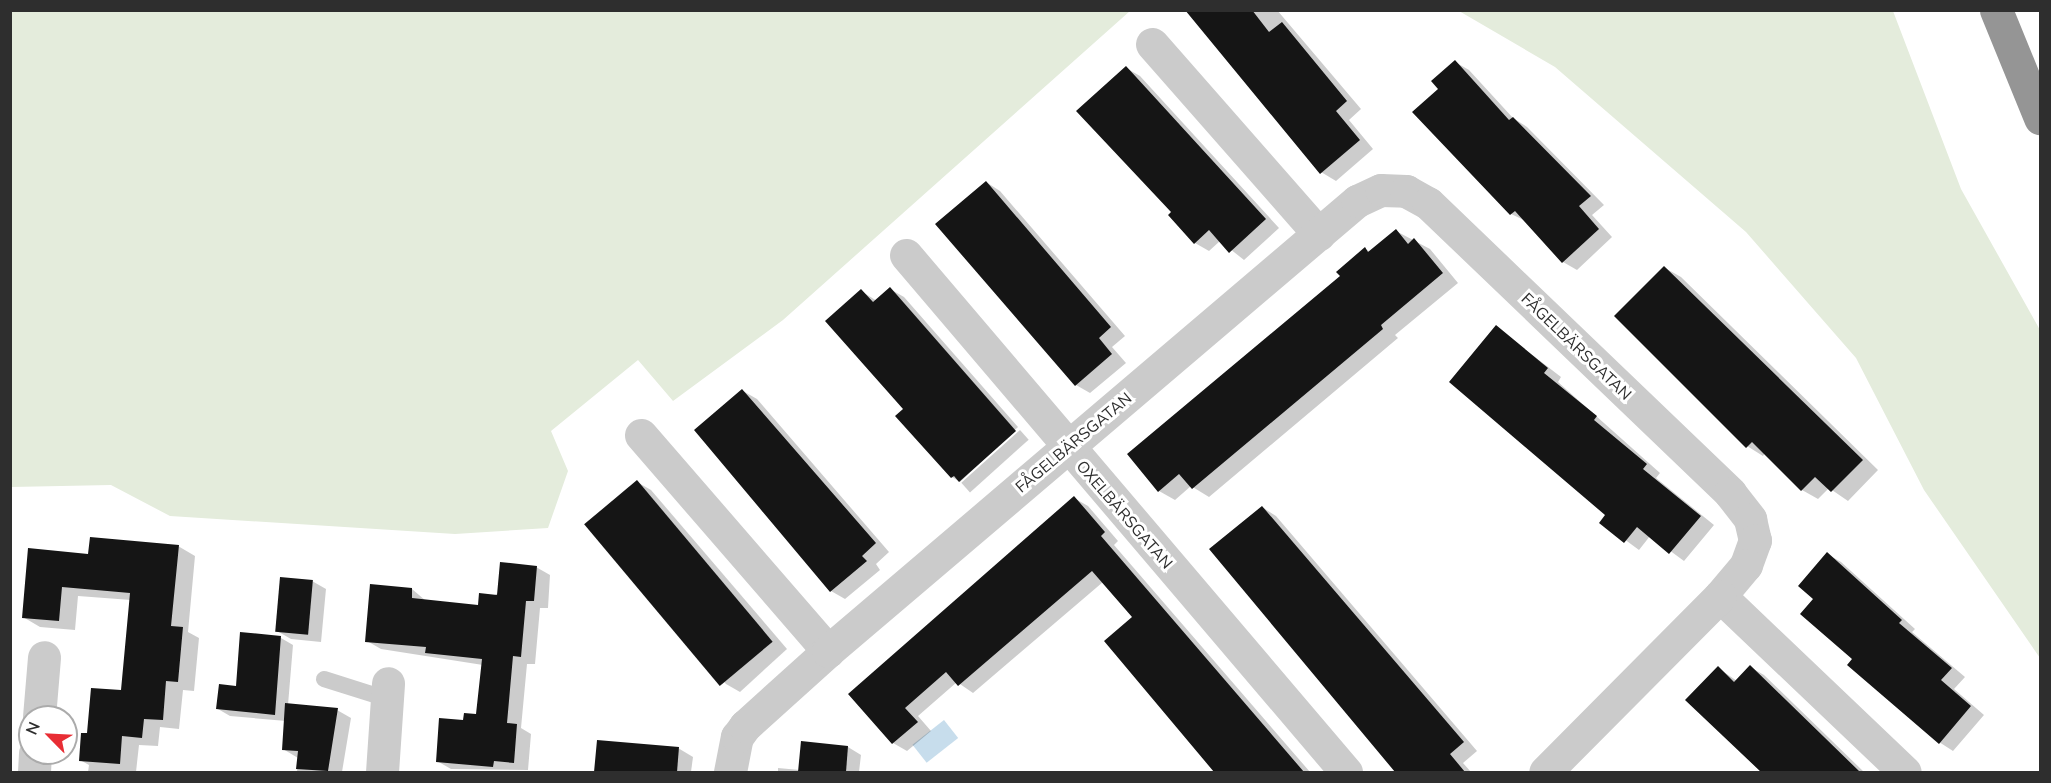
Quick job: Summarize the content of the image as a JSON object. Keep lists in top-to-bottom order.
{
  "streets": {
    "street": ["FÅGELBÄRSGATAN", "OXELBÄRSGATAN"]
  },
  "crossings": [
    ["FÅGELBÄRSGATAN", "OXELBÄRSGATAN"]
  ],
  "north": "top left"
}
